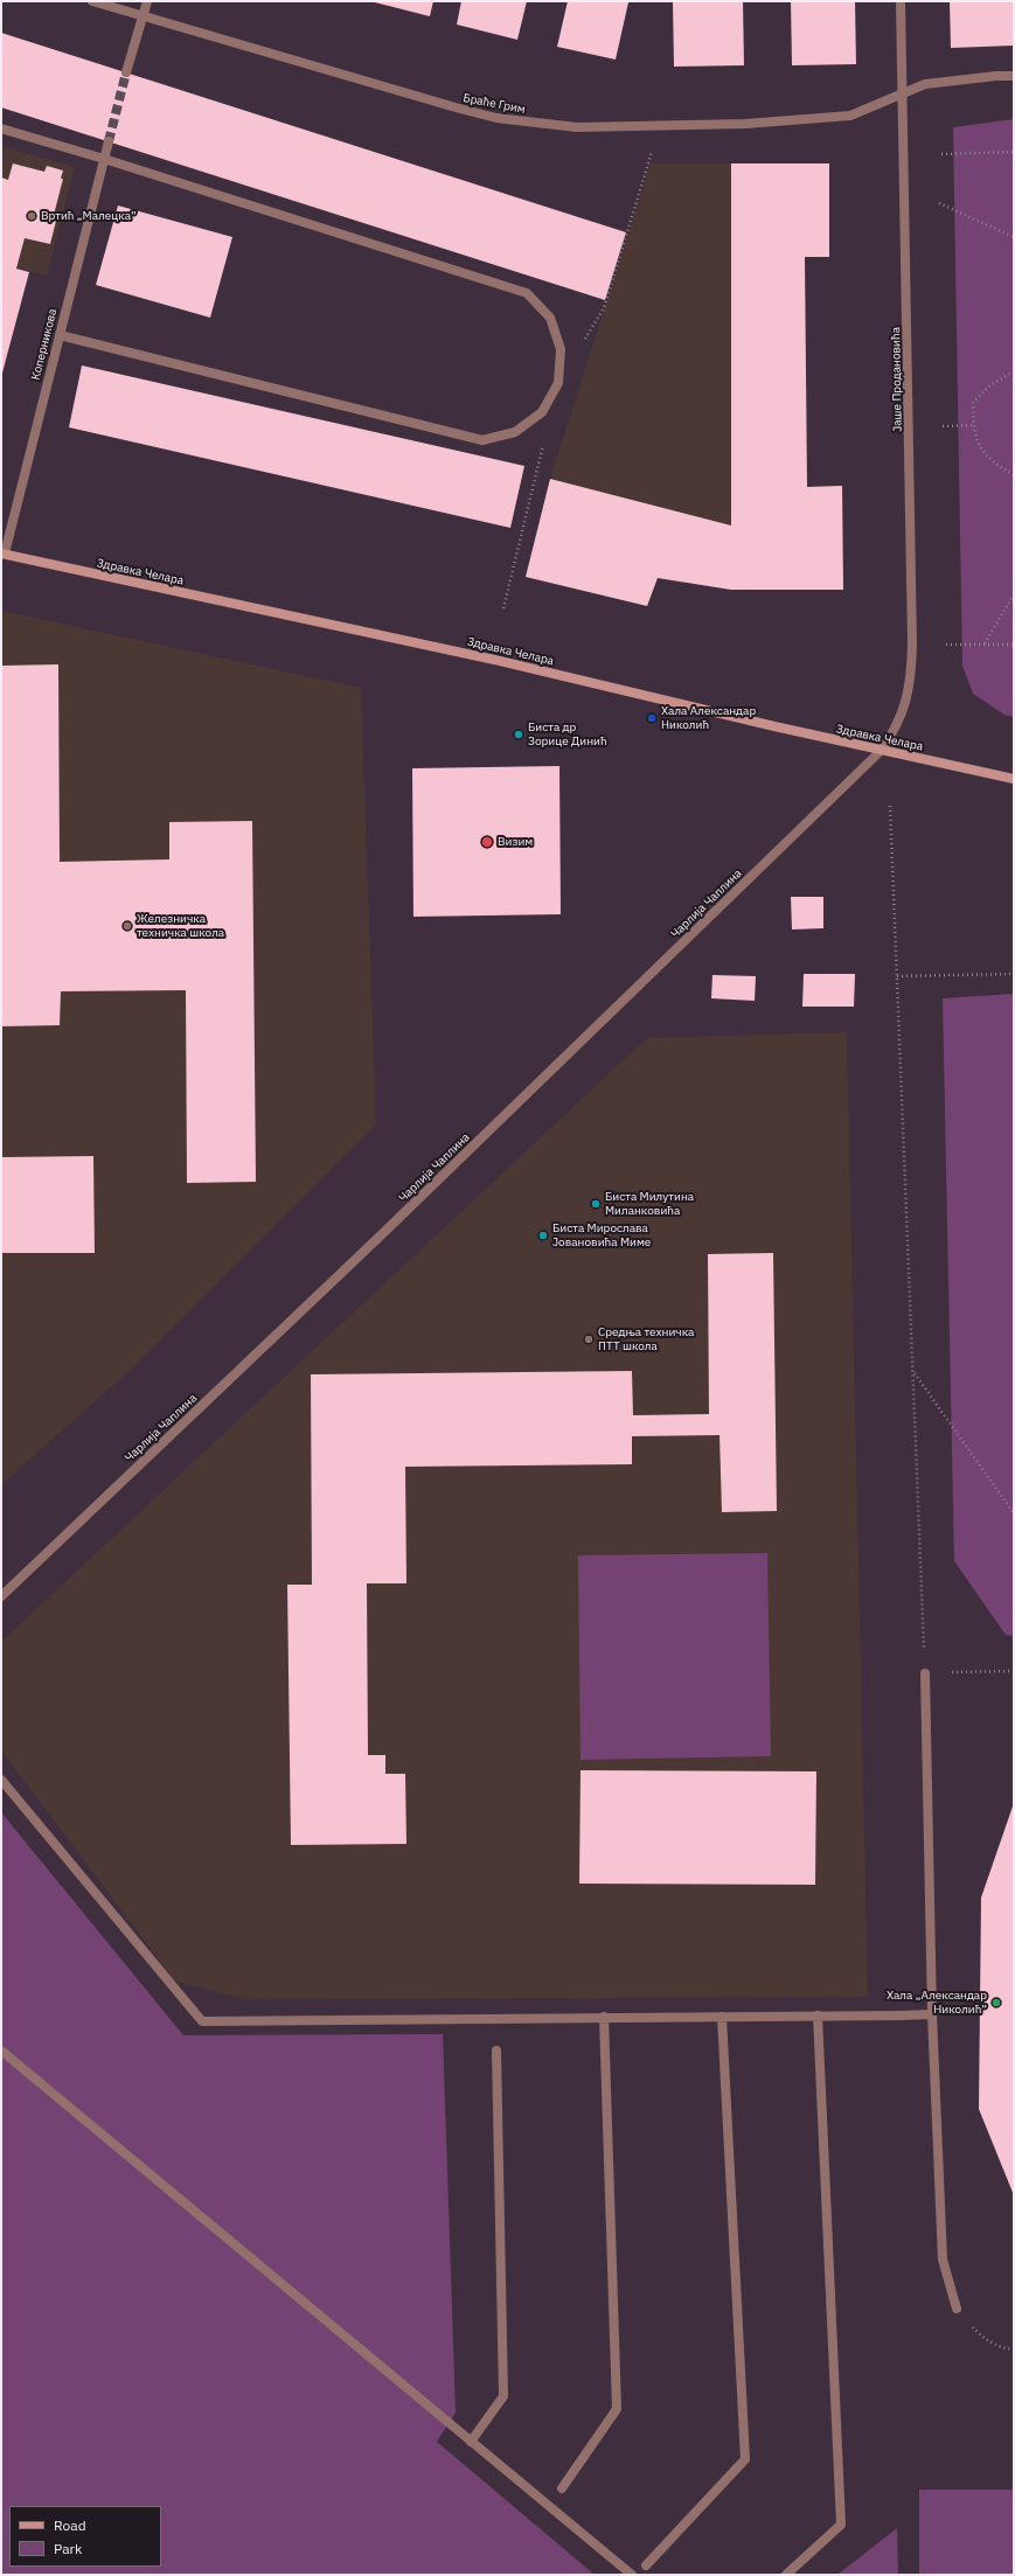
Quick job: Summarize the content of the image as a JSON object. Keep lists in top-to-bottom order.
{
  "streets": {
    "main road": ["Здравка Челара"],
    "street": [
      "Браће Грим",
      "Коперникова",
      "Јаше Продановића",
      "Чарлија Чаплина"
    ]
  },
  "crossings": [
    ["Браће Грим", "Јаше Продановића"],
    ["Коперникова", "Здравка Челара"],
    ["Јаше Продановића", "Здравка Челара"],
    ["Јаше Продановића", "Чарлија Чаплина"],
    ["Здравка Челара", "Чарлија Чаплина"]
  ],
  "places": [
    "Вртић „Малецка”",
    "Хала Александар Николић",
    "Биста др Зорице Динић",
    "Визим",
    "Железничка техничка школа",
    "Биста Милутина Миланковића",
    "Биста Мирослава Јовановића Миме",
    "Средња техничка ПТТ школа",
    "Хала „Александар Николић”"
  ],
  "legend": ["Road", "Park"]
}
